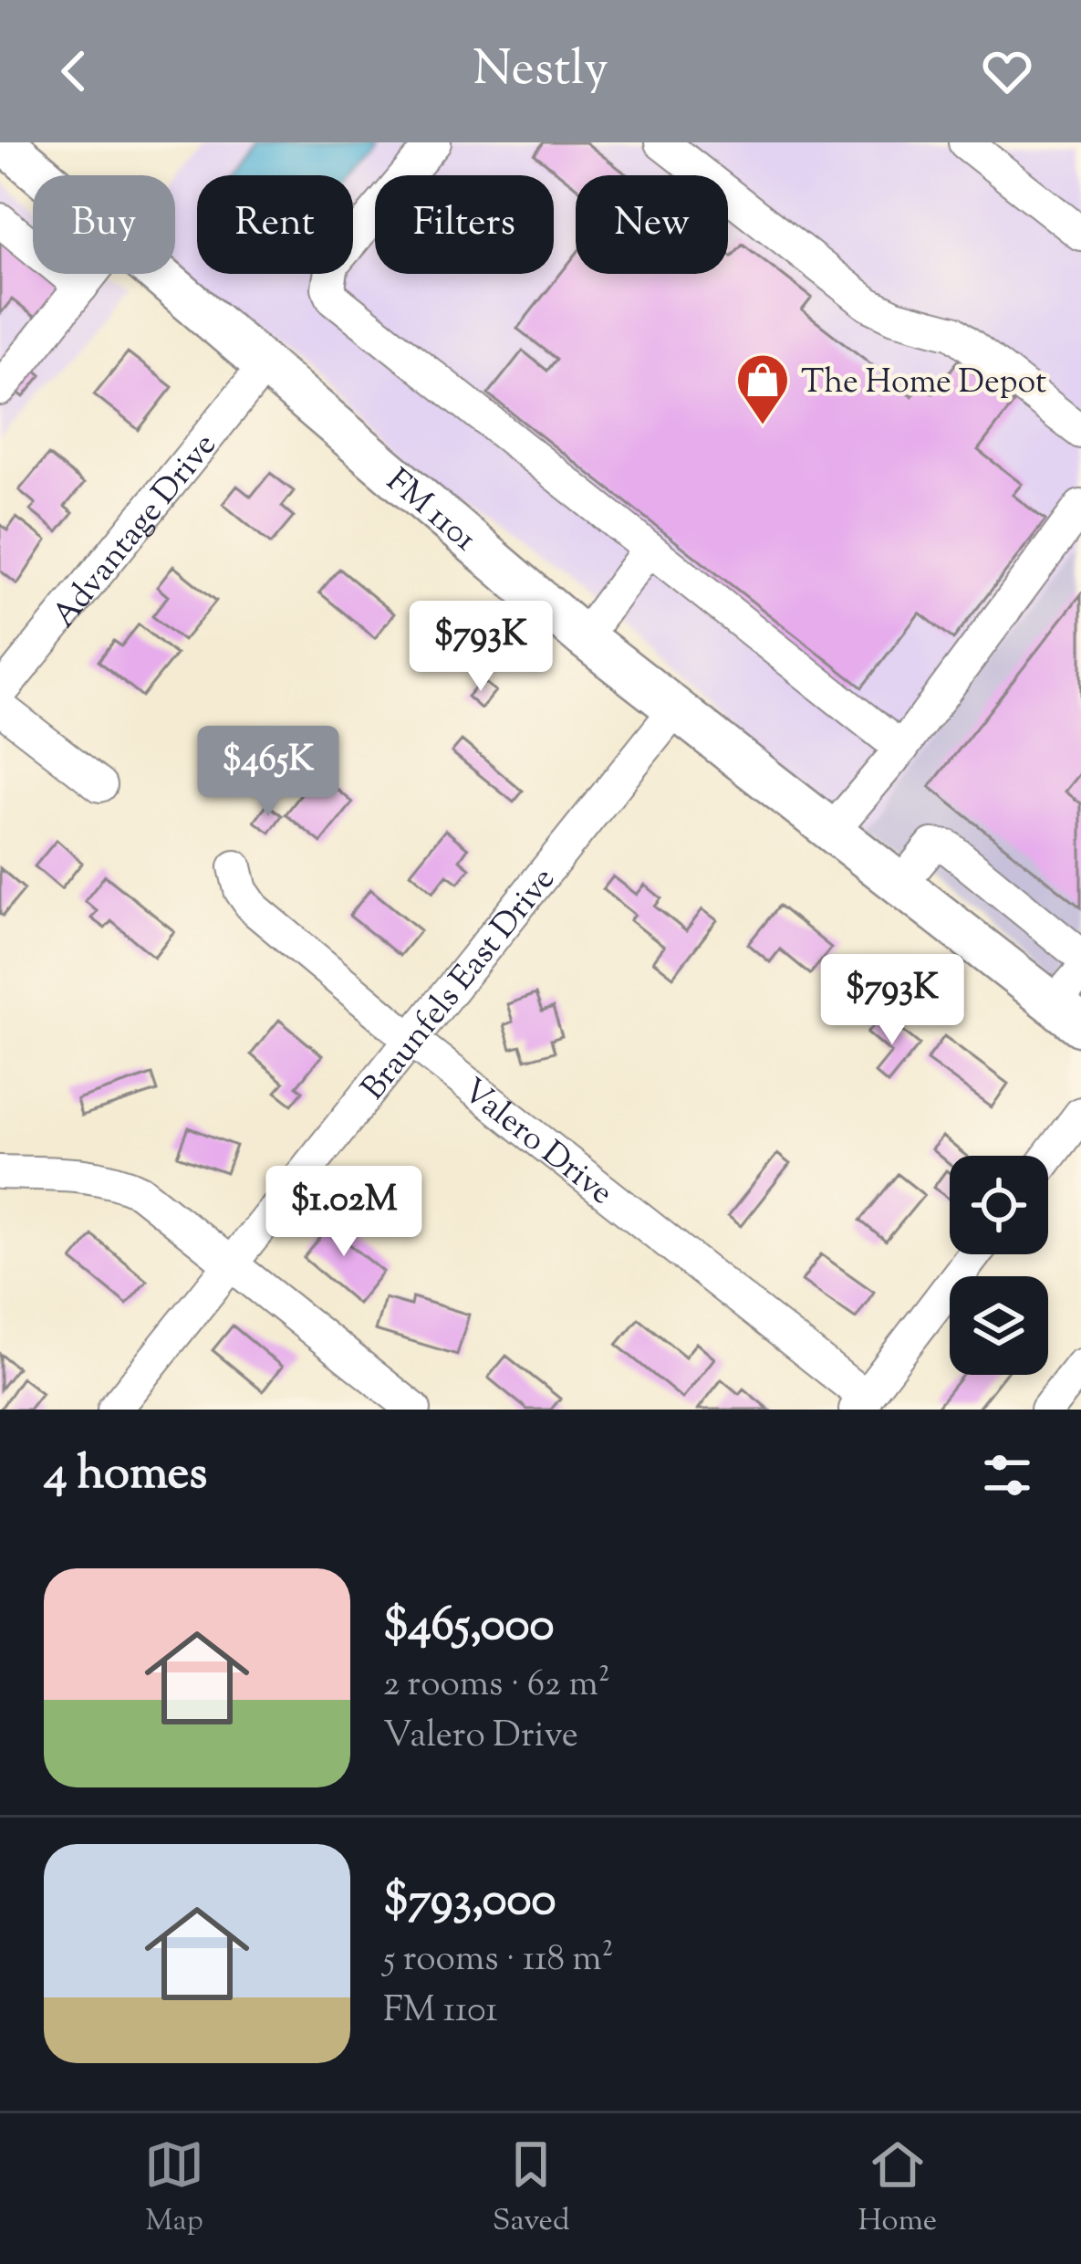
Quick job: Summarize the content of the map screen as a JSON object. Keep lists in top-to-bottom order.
{
  "streets": {
    "main road": ["FM 1101"],
    "street": ["Advantage Drive", "Braunfels East Drive", "Valero Drive"]
  },
  "crossings": [
    ["FM 1101", "Advantage Drive"],
    ["FM 1101", "Braunfels East Drive"],
    ["Braunfels East Drive", "Valero Drive"]
  ],
  "places": {
    "shop": ["The Home Depot"]
  },
  "page": {
    "header": "Nestly",
    "chip": [
      "Buy",
      "Rent",
      "Filters",
      "New"
    ],
    "price": [
      "$793K",
      "$465K",
      "$793K",
      "$1.02M"
    ],
    "heading": "4 homes",
    "list": [
      {
        "name": "$465,000",
        "note": "2 rooms · 62 m² · Valero Drive"
      },
      {
        "name": "$793,000",
        "note": "5 rooms · 118 m² · FM 1101"
      }
    ],
    "tabs": ["Map", "Saved", "Home"]
  }
}
